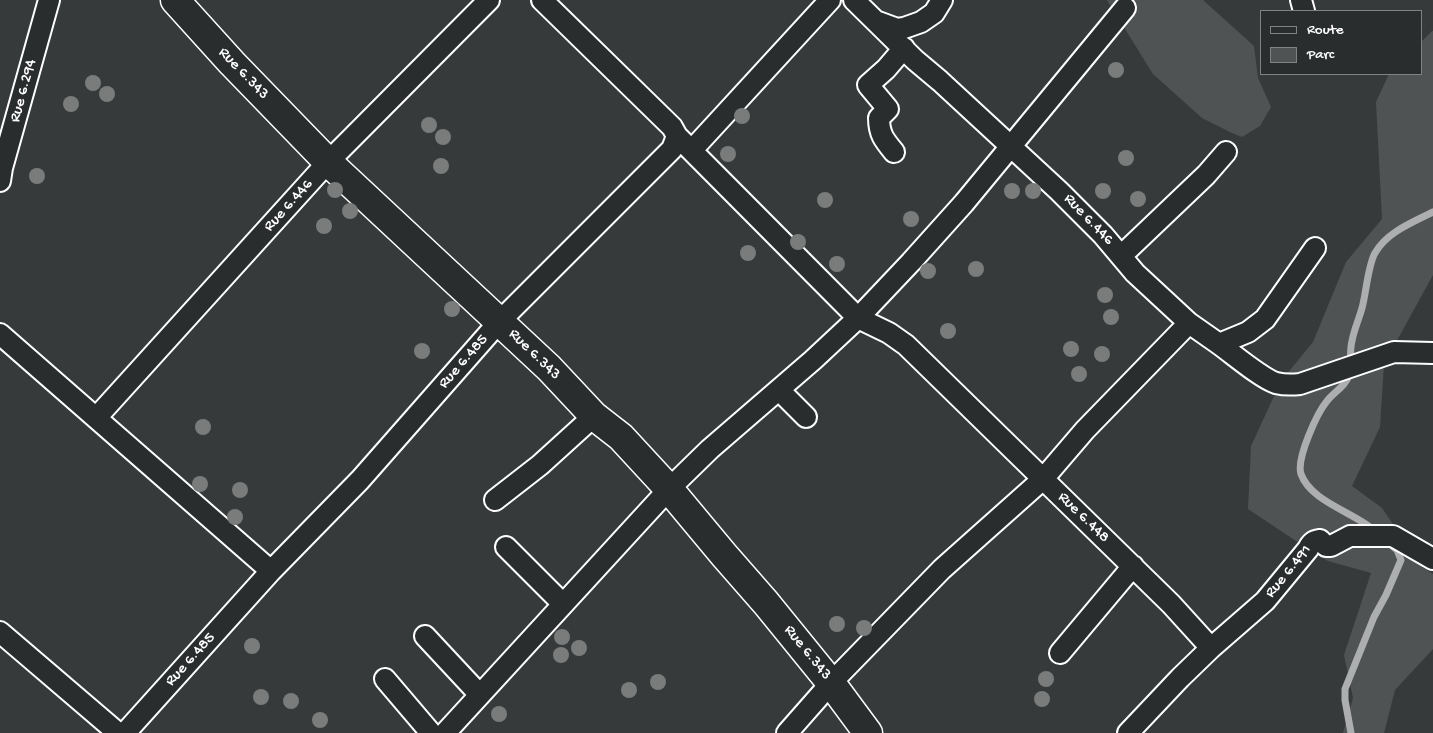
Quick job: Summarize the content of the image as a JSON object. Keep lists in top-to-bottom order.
{
  "streets": {
    "street": [
      "Rue 6.343",
      "Rue 6.294",
      "Rue 6.446",
      "Rue 6.485",
      "Rue 6.448",
      "Rue 6.491"
    ]
  },
  "crossings": [
    ["Rue 6.343", "Rue 6.446"],
    ["Rue 6.343", "Rue 6.485"],
    ["Rue 6.485", "Rue 6.448"],
    ["Rue 6.448", "Rue 6.491"]
  ],
  "legend": ["Route", "Parc"]
}
